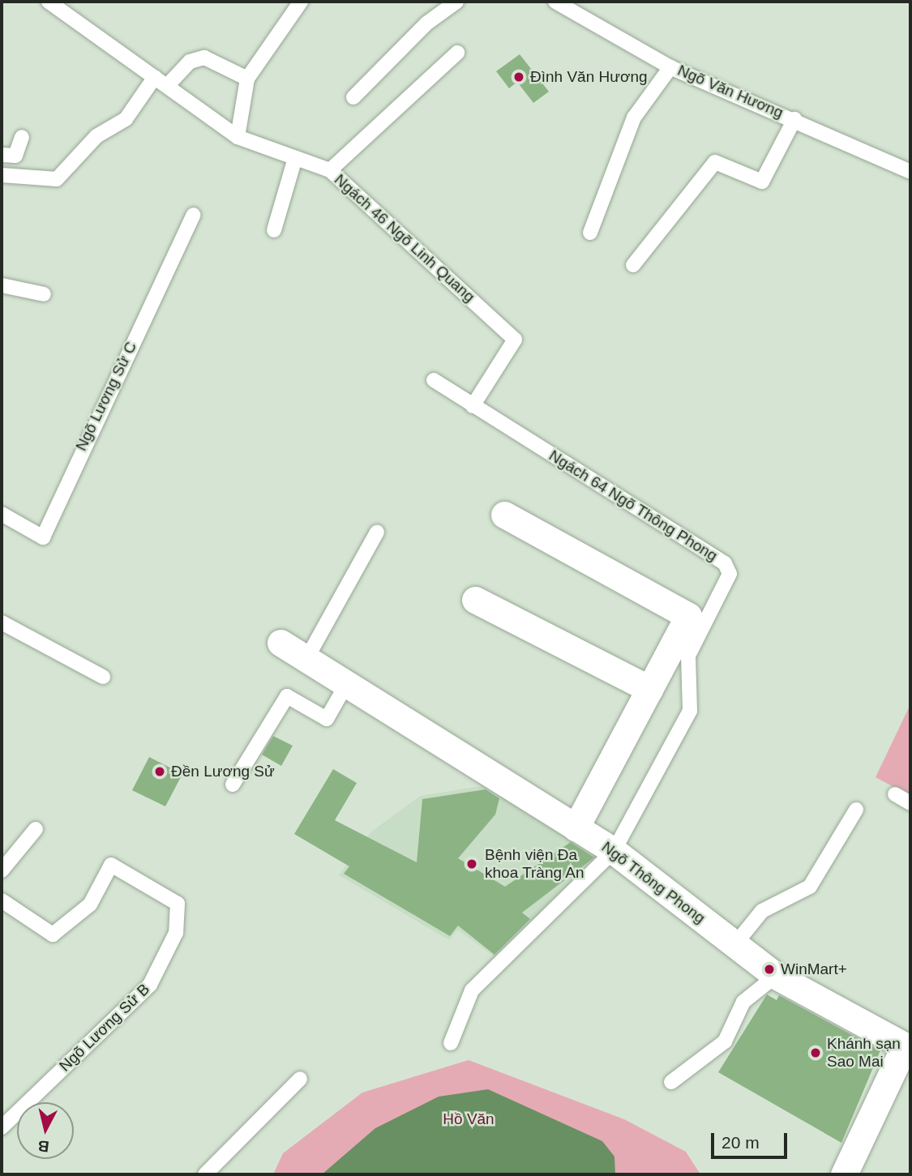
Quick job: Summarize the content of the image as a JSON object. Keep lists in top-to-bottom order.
{
  "streets": {
    "street": ["Ngõ Thông Phong"],
    "lane": [
      "Ngõ Văn Hương",
      "Ngách 46 Ngõ Linh Quang",
      "Ngõ Lương Sử C",
      "Ngách 64 Ngõ Thông Phong",
      "Ngõ Lương Sử B"
    ]
  },
  "crossings": [
    ["Ngách 46 Ngõ Linh Quang", "Ngách 64 Ngõ Thông Phong"],
    ["Ngách 64 Ngõ Thông Phong", "Ngõ Thông Phong"]
  ],
  "parks": ["Hồ Văn"],
  "places": [
    "Đình Văn Hương",
    "Đền Lương Sử",
    "Bệnh viện Đa khoa Tràng An",
    "WinMart+",
    "Khánh sạn Sao Mai"
  ],
  "scale_bar": "20 m",
  "north": "bottom"
}
